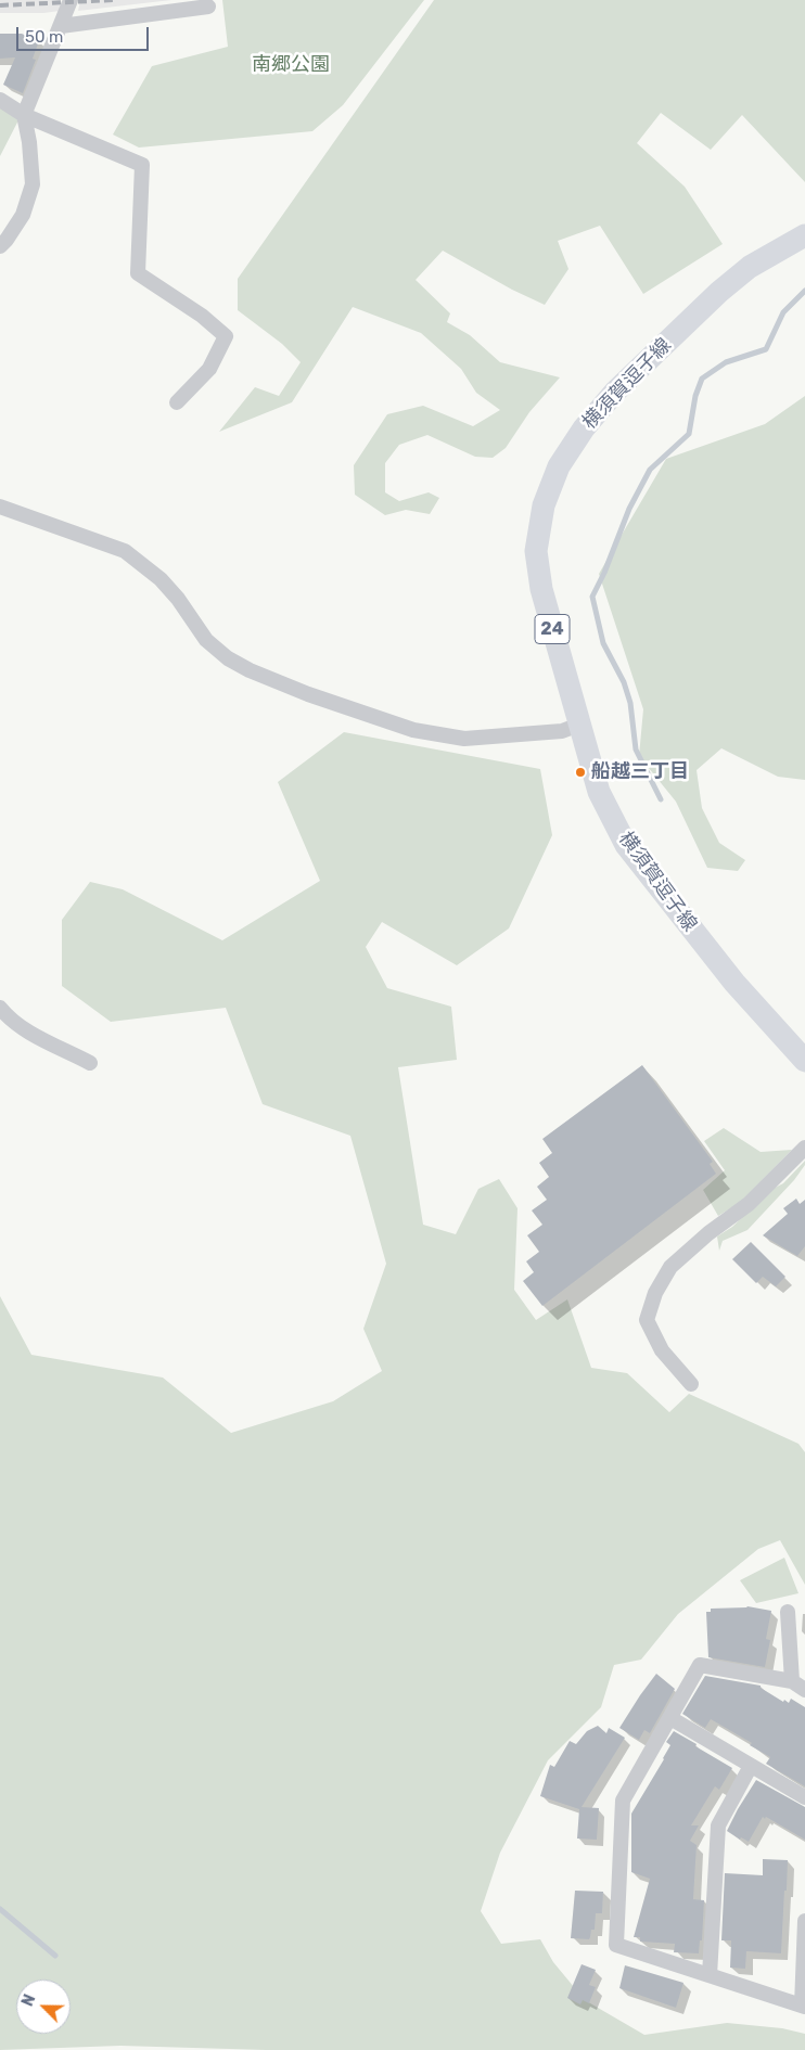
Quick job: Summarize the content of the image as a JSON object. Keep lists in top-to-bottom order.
{
  "streets": {
    "main road": ["横須賀逗子線", "24"]
  },
  "parks": ["南郷公園"],
  "places": ["船越三丁目"],
  "scale_bar": "50 m",
  "north": "top left"
}
